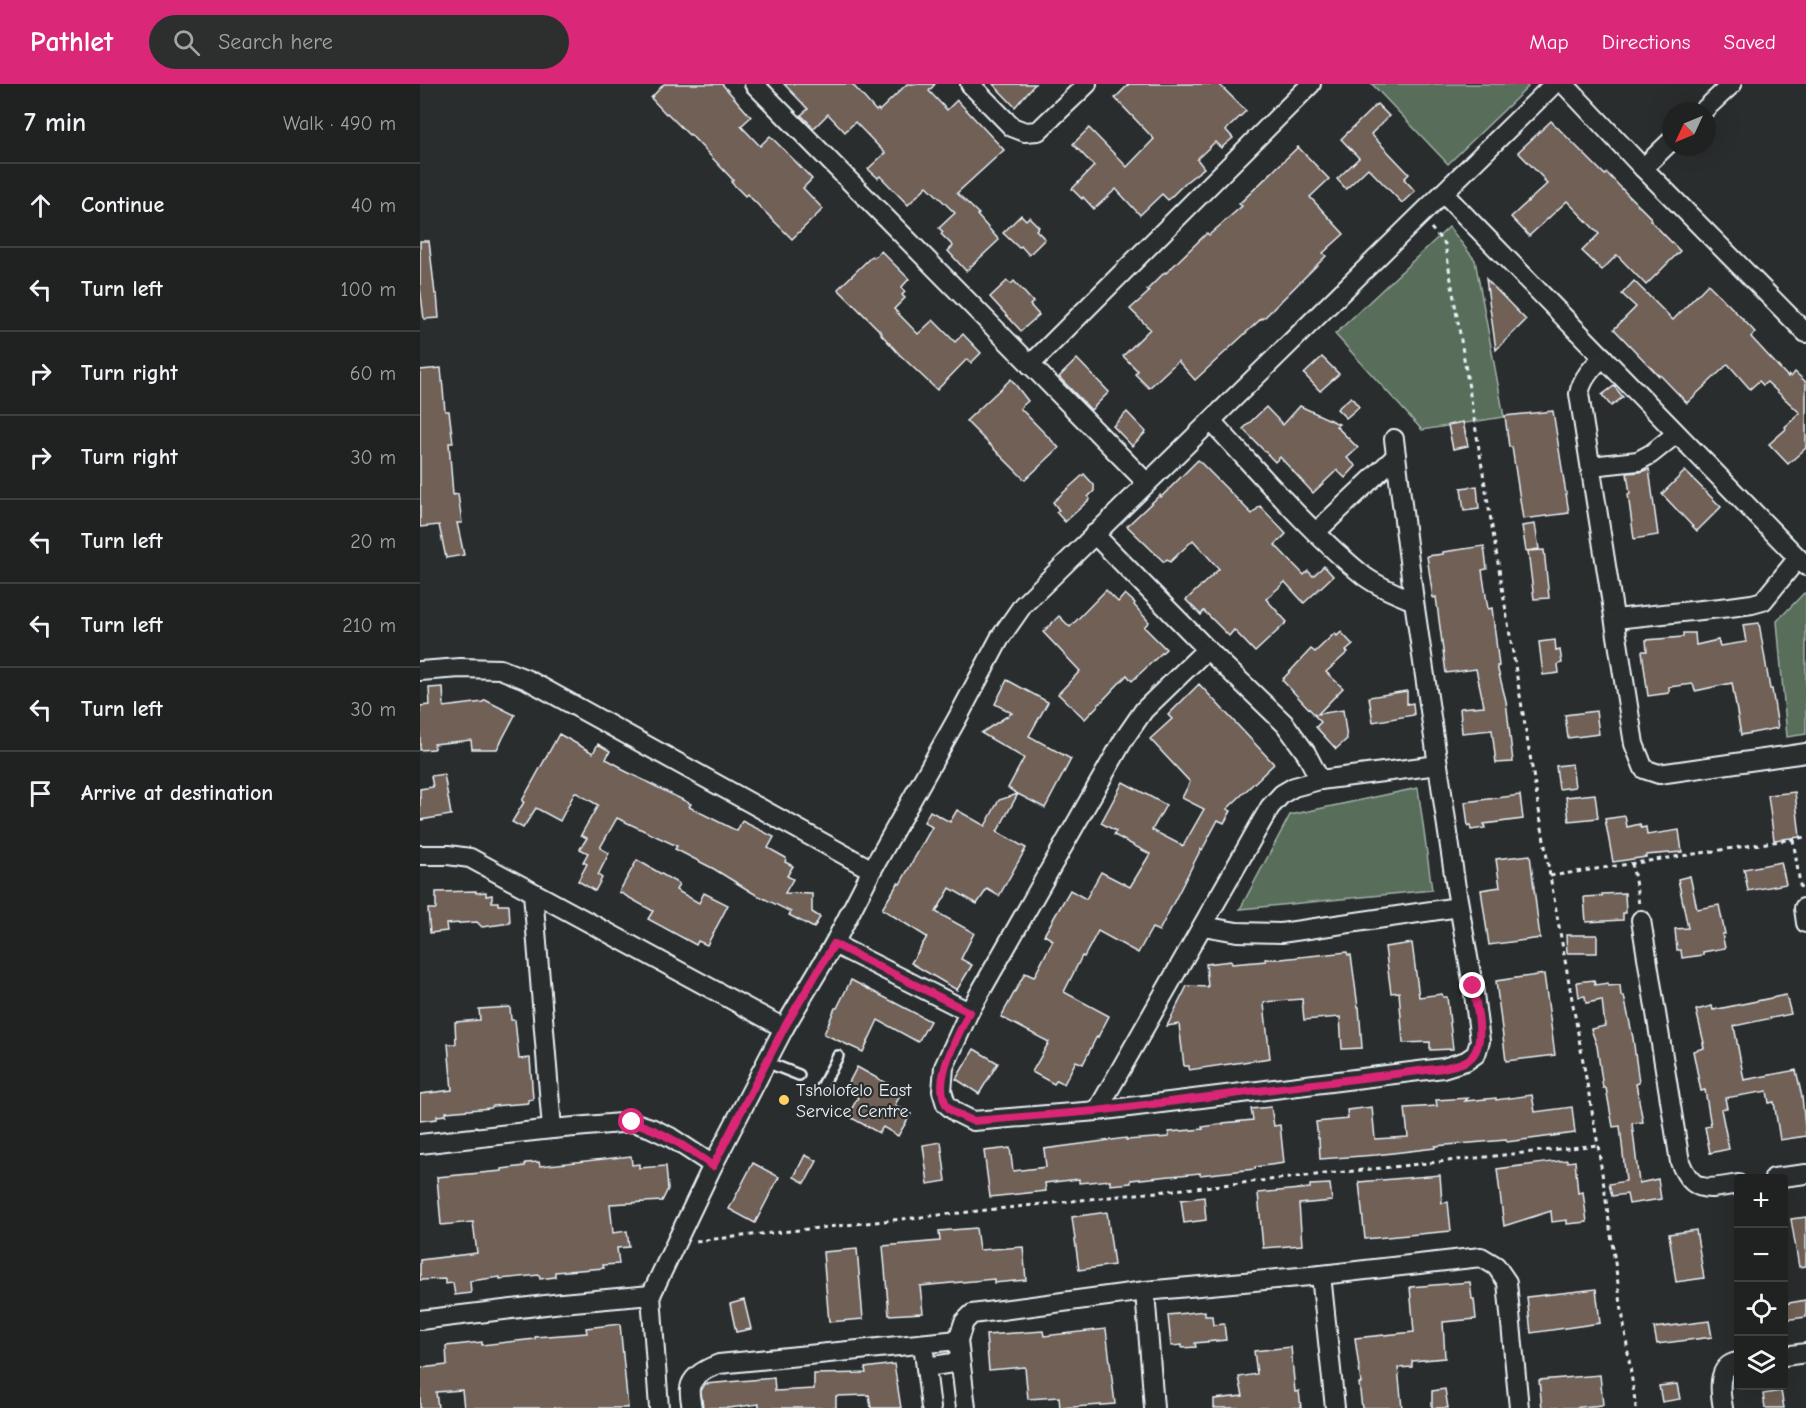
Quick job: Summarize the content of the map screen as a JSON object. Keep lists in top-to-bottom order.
{
  "places": ["Tsholofelo East Service Centre"],
  "north": "bottom left",
  "page": {
    "header": "Pathlet",
    "search": "Search here",
    "nav": ["Map", "Directions", "Saved"],
    "heading": ["7 min", "Walk · 490 m"],
    "list": [
      ["Continue", "40 m"],
      ["Turn left", "100 m"],
      ["Turn right", "60 m"],
      ["Turn right", "30 m"],
      ["Turn left", "20 m"],
      ["Turn left", "210 m"],
      ["Turn left", "30 m"],
      "Arrive at destination"
    ],
    "map_buttons": ["+", "−"]
  }
}
